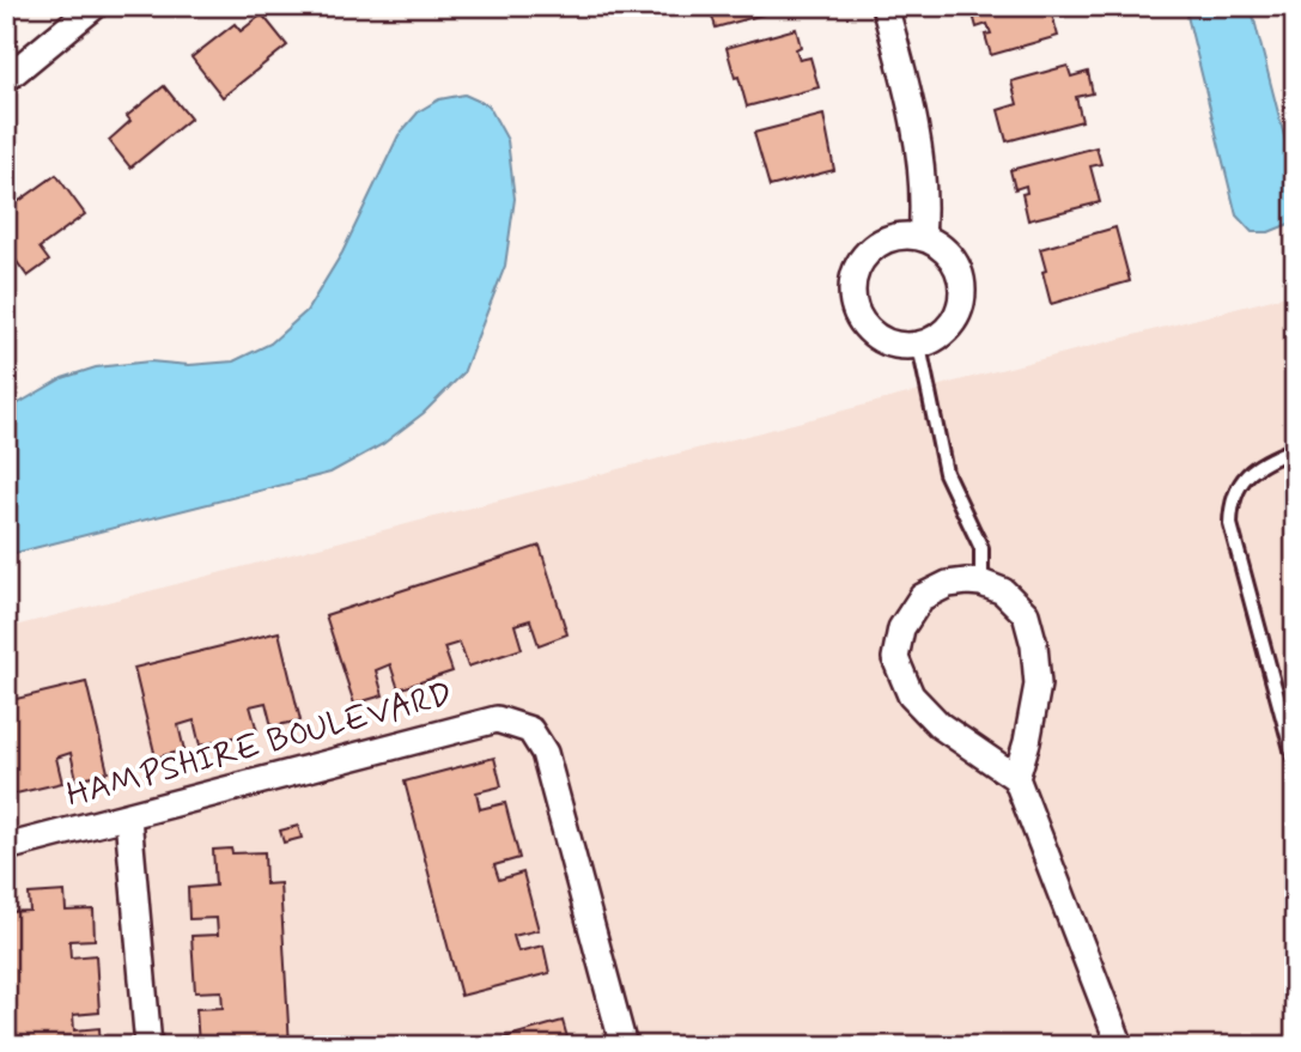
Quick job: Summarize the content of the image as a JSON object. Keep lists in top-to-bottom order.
{
  "streets": {
    "street": ["HAMPSHIRE BOULEVARD"]
  }
}
